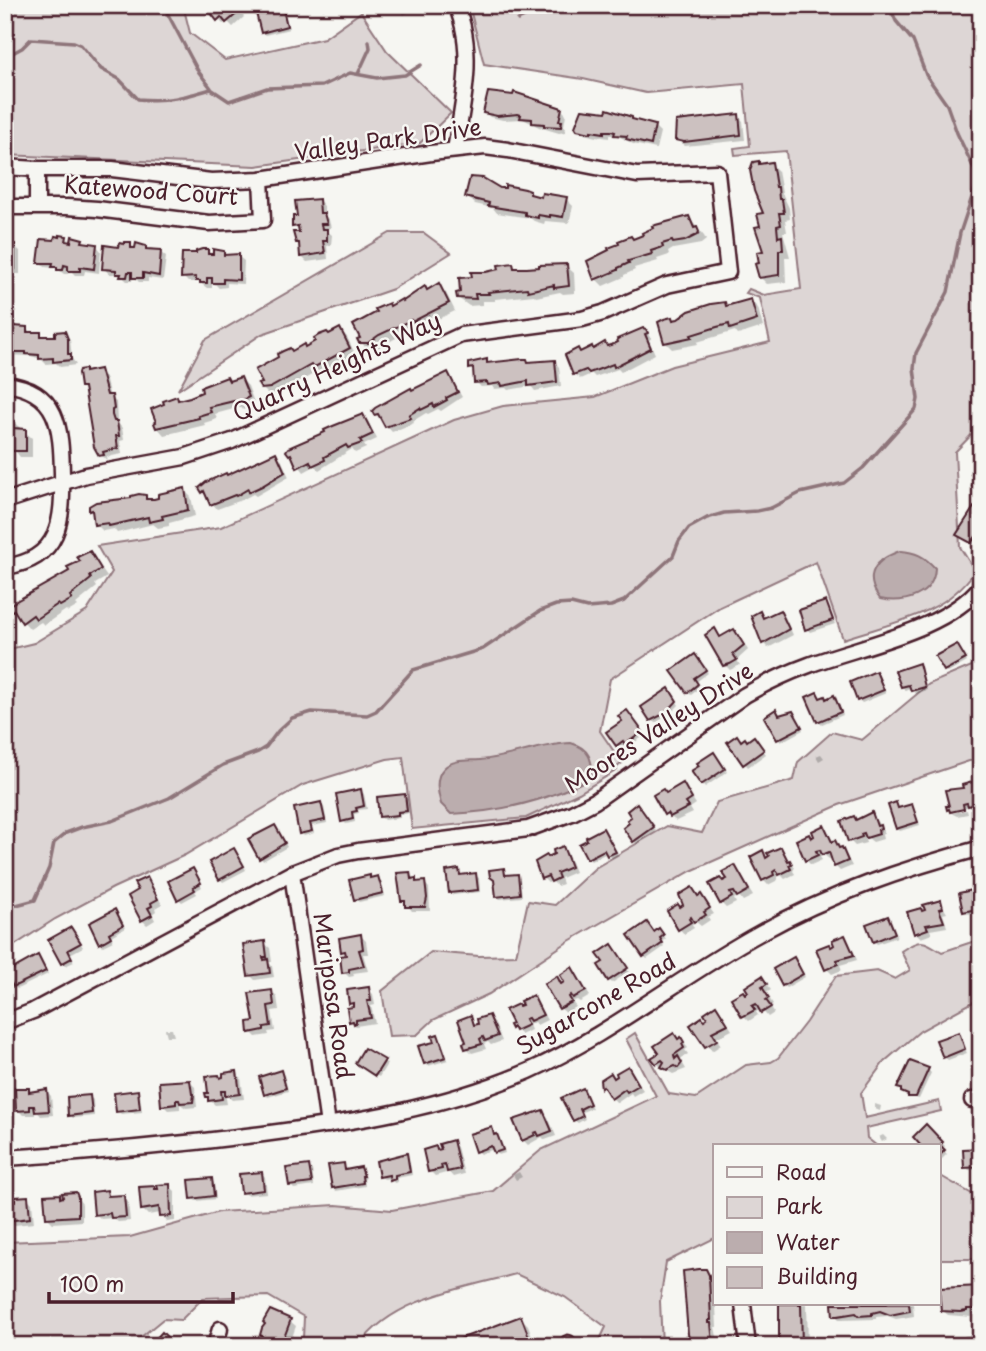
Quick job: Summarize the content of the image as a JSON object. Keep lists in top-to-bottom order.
{
  "streets": {
    "street": [
      "Valley Park Drive",
      "Katewood Court",
      "Quarry Heights Way",
      "Moores Valley Drive",
      "Mariposa Road",
      "Sugarcone Road"
    ]
  },
  "crossings": [
    ["Valley Park Drive", "Katewood Court"],
    ["Valley Park Drive", "Quarry Heights Way"],
    ["Moores Valley Drive", "Mariposa Road"],
    ["Mariposa Road", "Sugarcone Road"]
  ],
  "legend": [
    "Road",
    "Park",
    "Water",
    "Building"
  ],
  "scale_bar": "100 m"
}
